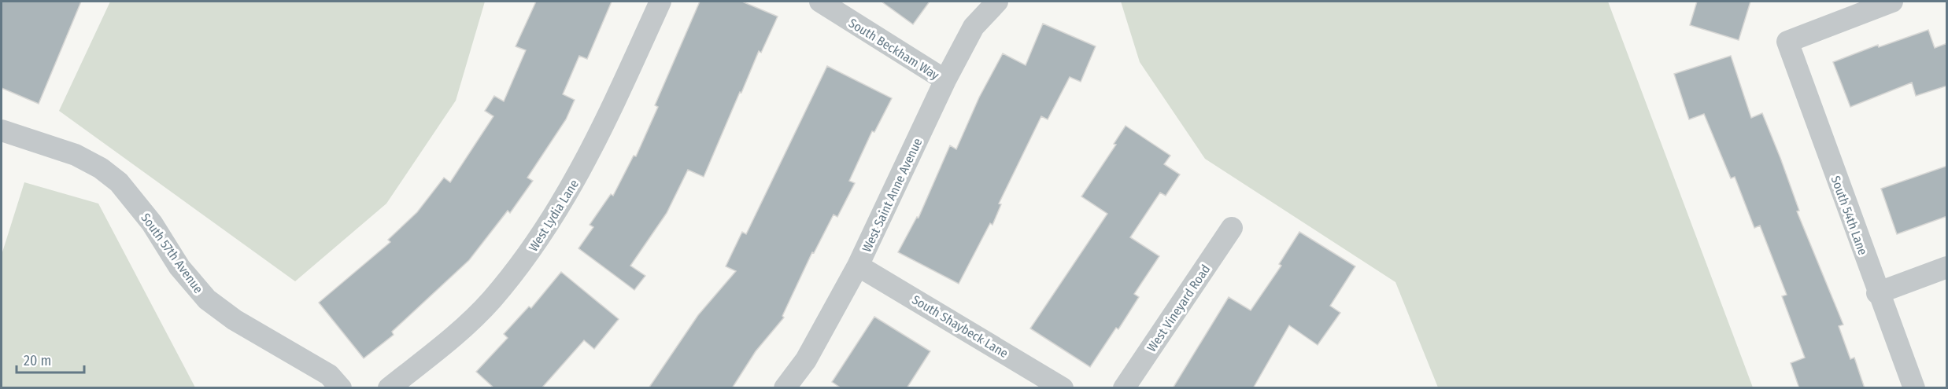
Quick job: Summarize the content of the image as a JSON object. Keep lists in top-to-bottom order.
{
  "streets": {
    "street": [
      "South Beckham Way",
      "West Saint Anne Avenue",
      "West Lydia Lane",
      "South 54th Lane",
      "South 57th Avenue",
      "West Vineyard Road",
      "South Shaybeck Lane"
    ]
  },
  "crossings": [
    ["South Beckham Way", "West Saint Anne Avenue"],
    ["West Saint Anne Avenue", "South Shaybeck Lane"]
  ],
  "scale_bar": "20 m"
}
